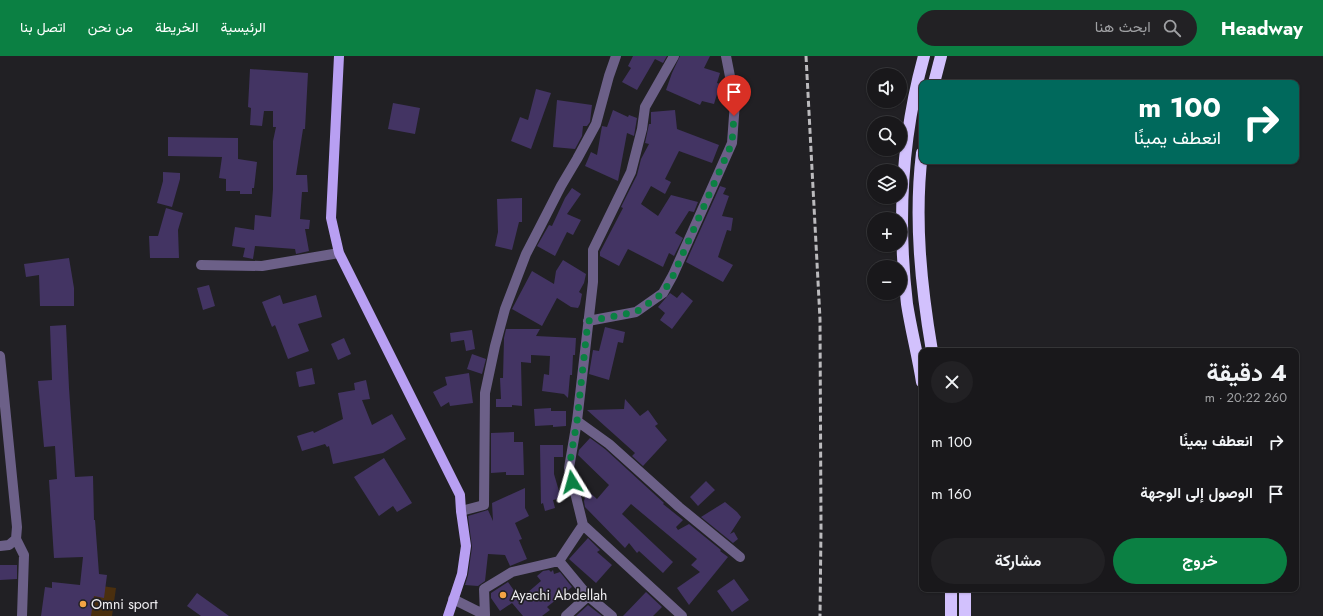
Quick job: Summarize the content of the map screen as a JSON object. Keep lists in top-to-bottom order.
{
  "places": ["Ayachi Abdellah", "Omni sport"],
  "page": {
    "header": "Headway",
    "search": "ابحث هنا",
    "nav": [
      "الرئيسية",
      "الخريطة",
      "من نحن",
      "اتصل بنا"
    ],
    "map_buttons": ["+", "−"],
    "turn": ["100 m", "انعطف يمينًا"],
    "heading": ["4 دقيقة", "260 m · 20:22"],
    "list": [
      {
        "name": "انعطف يمينًا",
        "value": "100 m"
      },
      {
        "name": "الوصول إلى الوجهة",
        "value": "160 m"
      }
    ],
    "buttons": ["خروج", "مشاركة"]
  }
}
